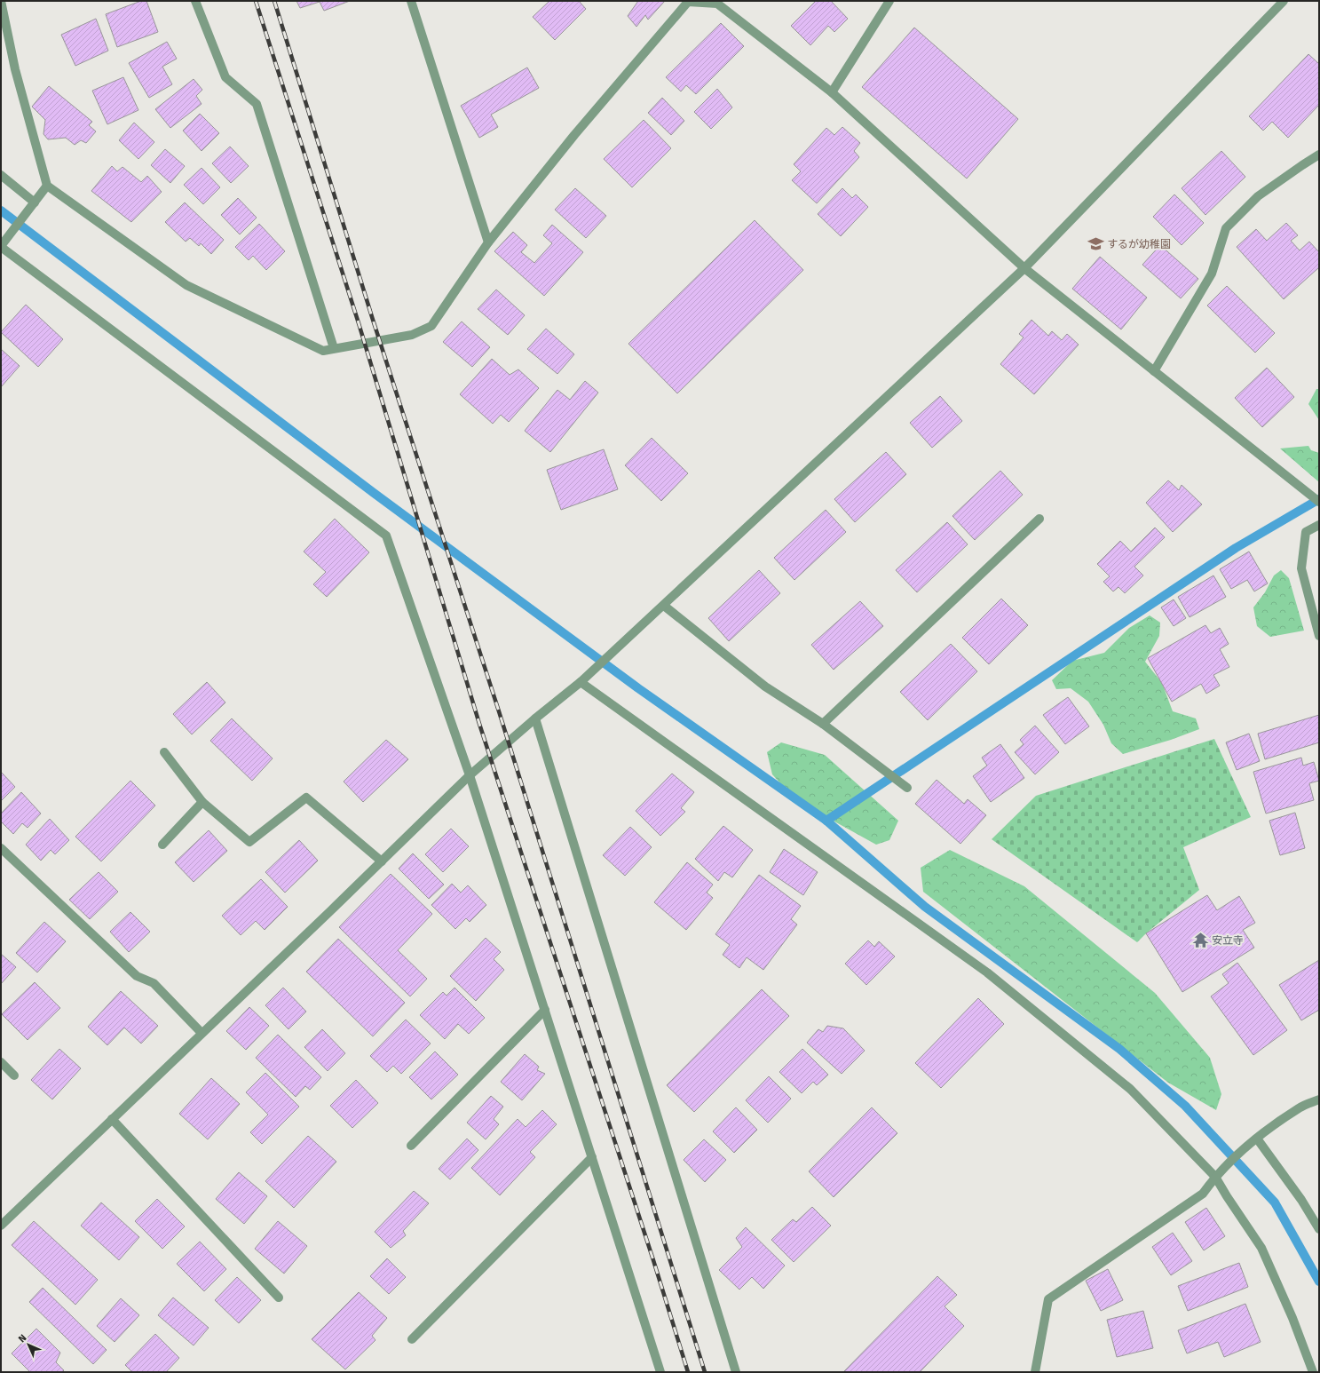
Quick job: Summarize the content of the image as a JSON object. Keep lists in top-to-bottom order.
{
  "places": {
    "school or university": ["するが幼稚園"],
    "temple": ["安立寺"]
  },
  "north": "top left"
}
